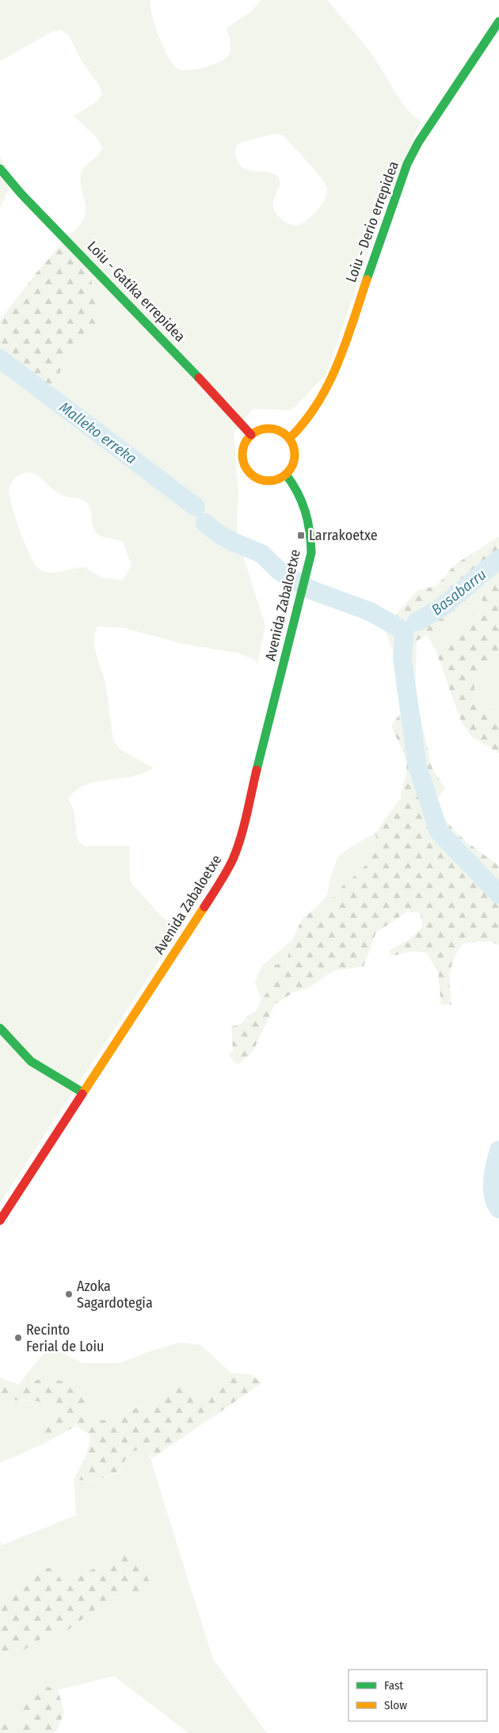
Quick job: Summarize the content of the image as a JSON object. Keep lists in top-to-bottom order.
{
  "streets": {
    "main road": ["Loiu - Derio errepidea", "Loiu - Gatika errepidea", "Avenida Zabaloetxe"]
  },
  "crossings": [
    ["Loiu - Derio errepidea", "Loiu - Gatika errepidea"],
    ["Loiu - Derio errepidea", "Avenida Zabaloetxe"],
    ["Loiu - Gatika errepidea", "Avenida Zabaloetxe"]
  ],
  "water": ["Malleko erreka", "Basabarru"],
  "places": {
    "transit": ["Larrakoetxe"],
    "other": ["Azoka Sagardotegia", "Recinto Ferial de Loiu"]
  },
  "legend": ["Fast", "Slow"]
}
